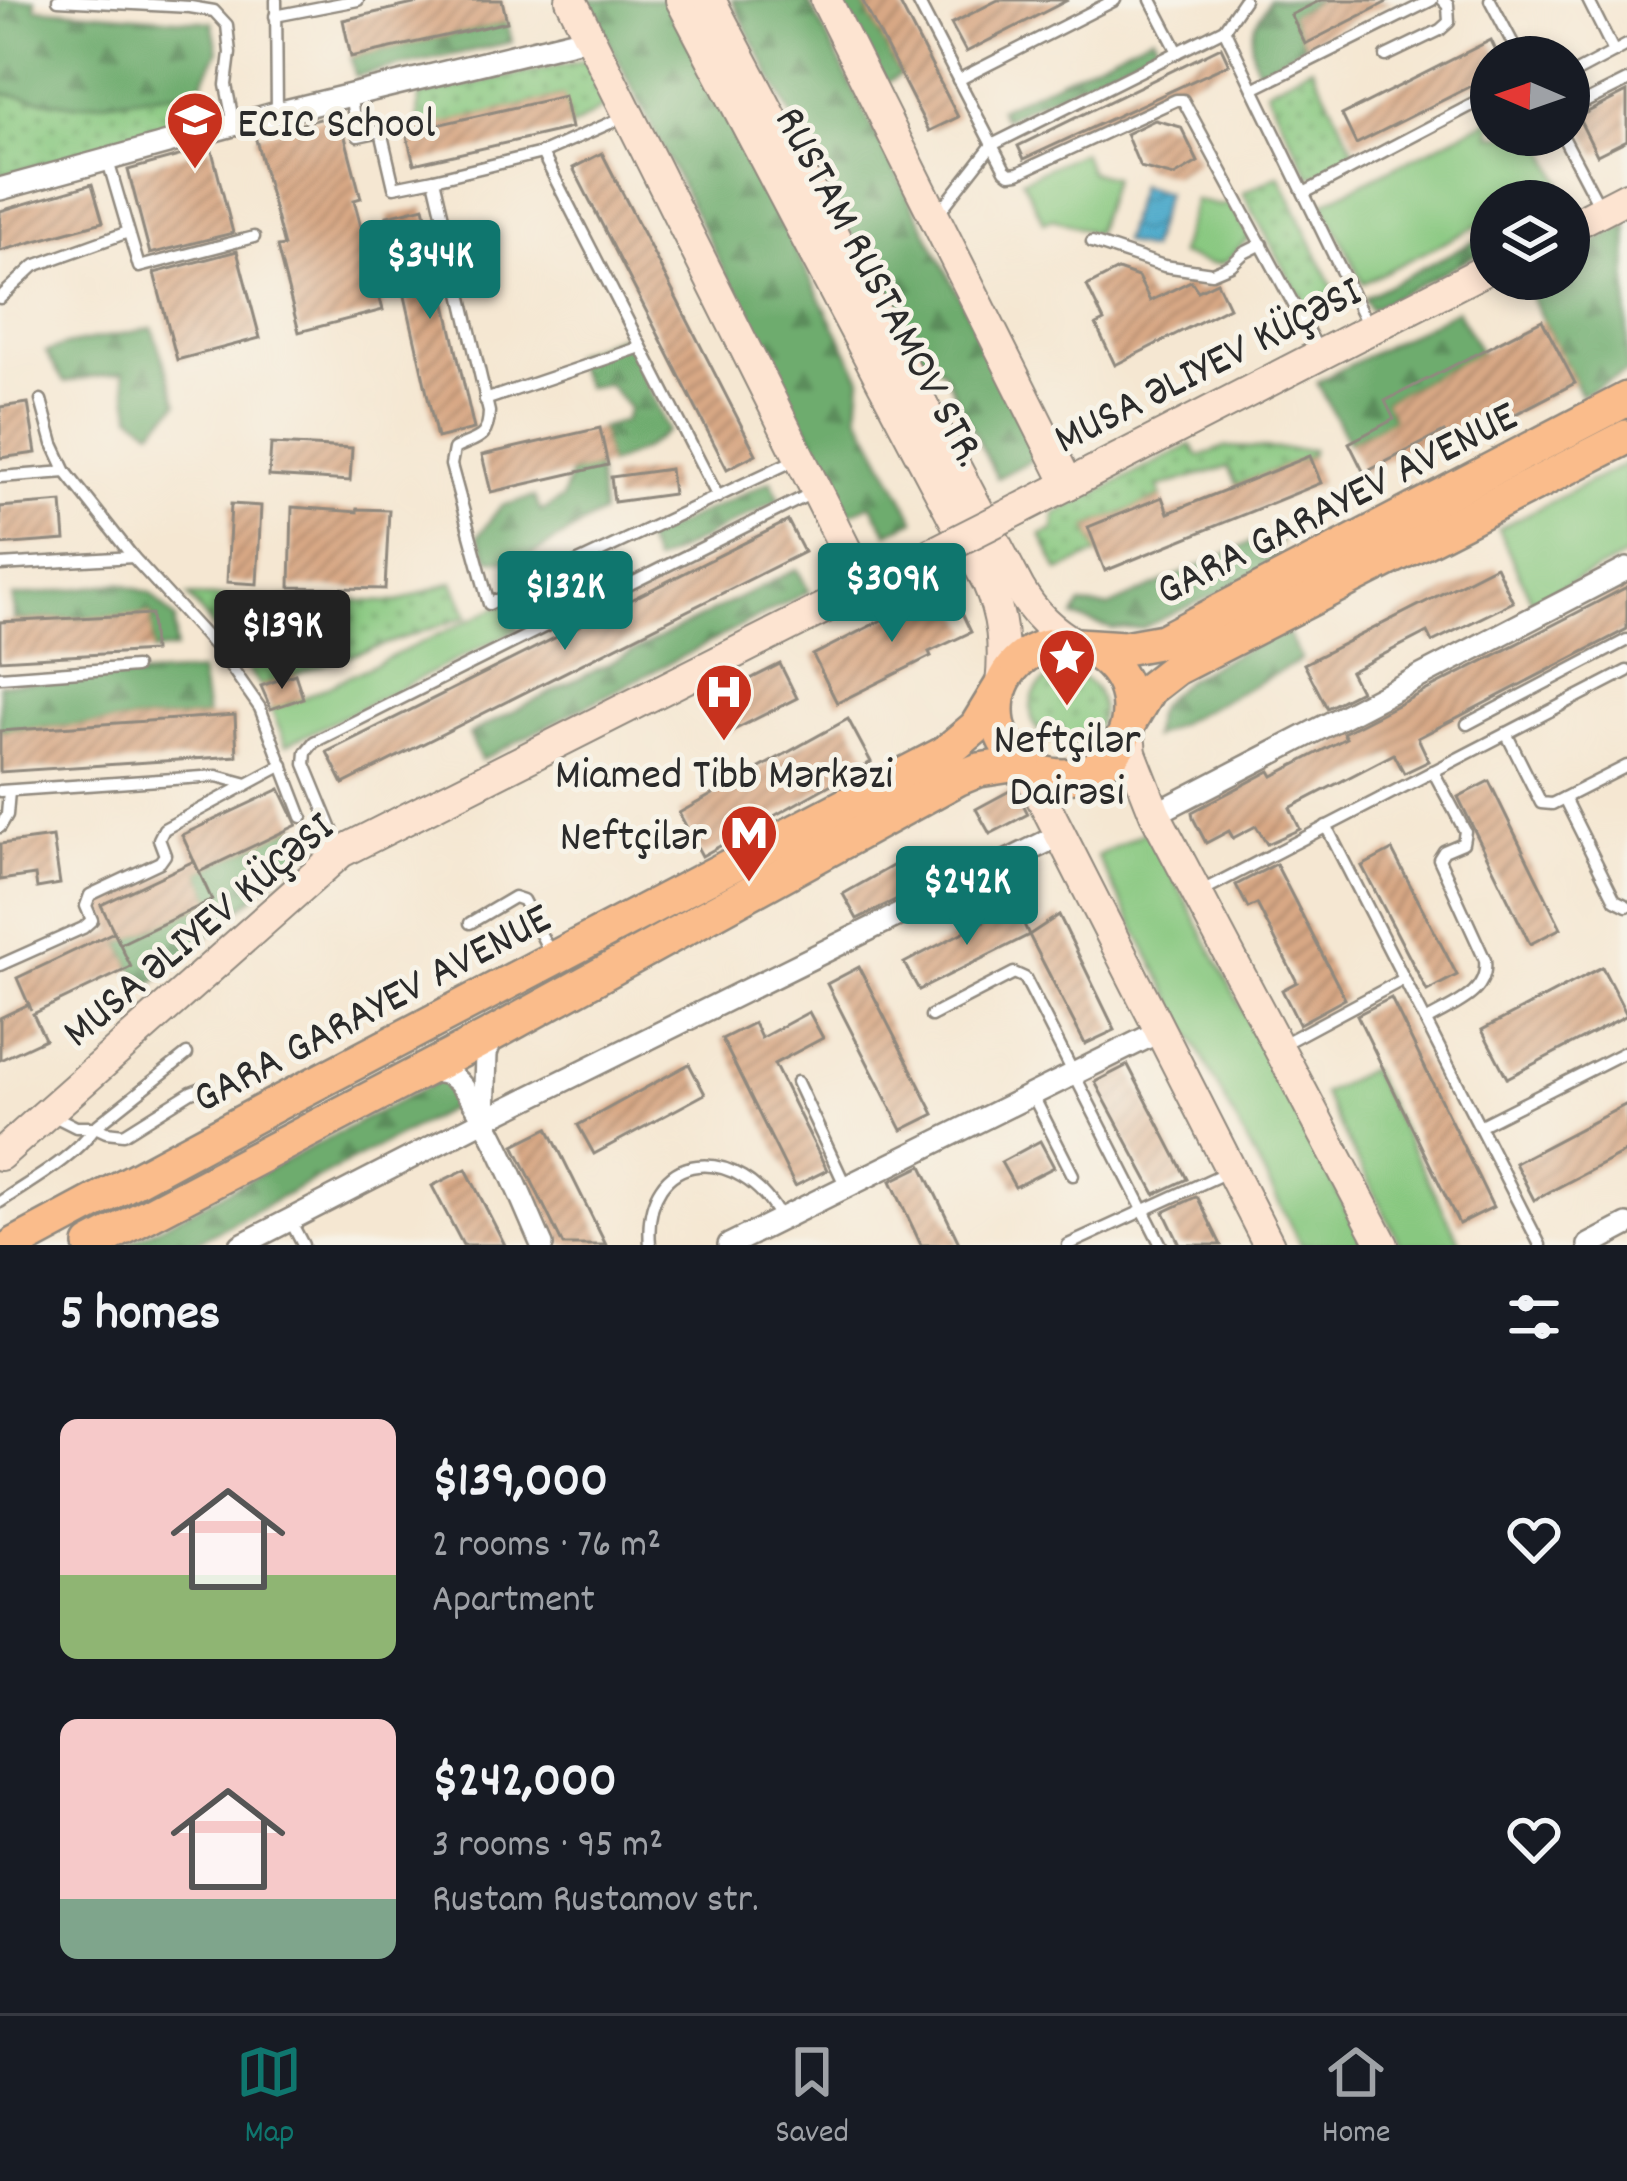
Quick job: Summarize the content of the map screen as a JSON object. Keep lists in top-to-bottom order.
{
  "streets": {
    "main road": ["GARA GARAYEV AVENUE"],
    "street": ["RUSTAM RUSTAMOV STR.", "MUSA ƏLIYEV KÜÇƏSI"]
  },
  "crossings": [
    ["RUSTAM RUSTAMOV STR.", "GARA GARAYEV AVENUE"]
  ],
  "places": {
    "school or university": ["ECIC School"],
    "place": ["Neftçilər Dairəsi"],
    "hospital": ["Miamed Tibb Mərkəzi"],
    "metro station": ["Neftçilər"]
  },
  "north": "left",
  "page": {
    "price": [
      "$344K",
      "$309K",
      "$132K",
      "$139K",
      "$242K"
    ],
    "heading": "5 homes",
    "list": [
      {
        "name": "$139,000",
        "note": "2 rooms · 76 m² · Apartment"
      },
      {
        "name": "$242,000",
        "note": "3 rooms · 95 m² · Rustam Rustamov str."
      }
    ],
    "tabs": ["Map", "Saved", "Home"]
  }
}
